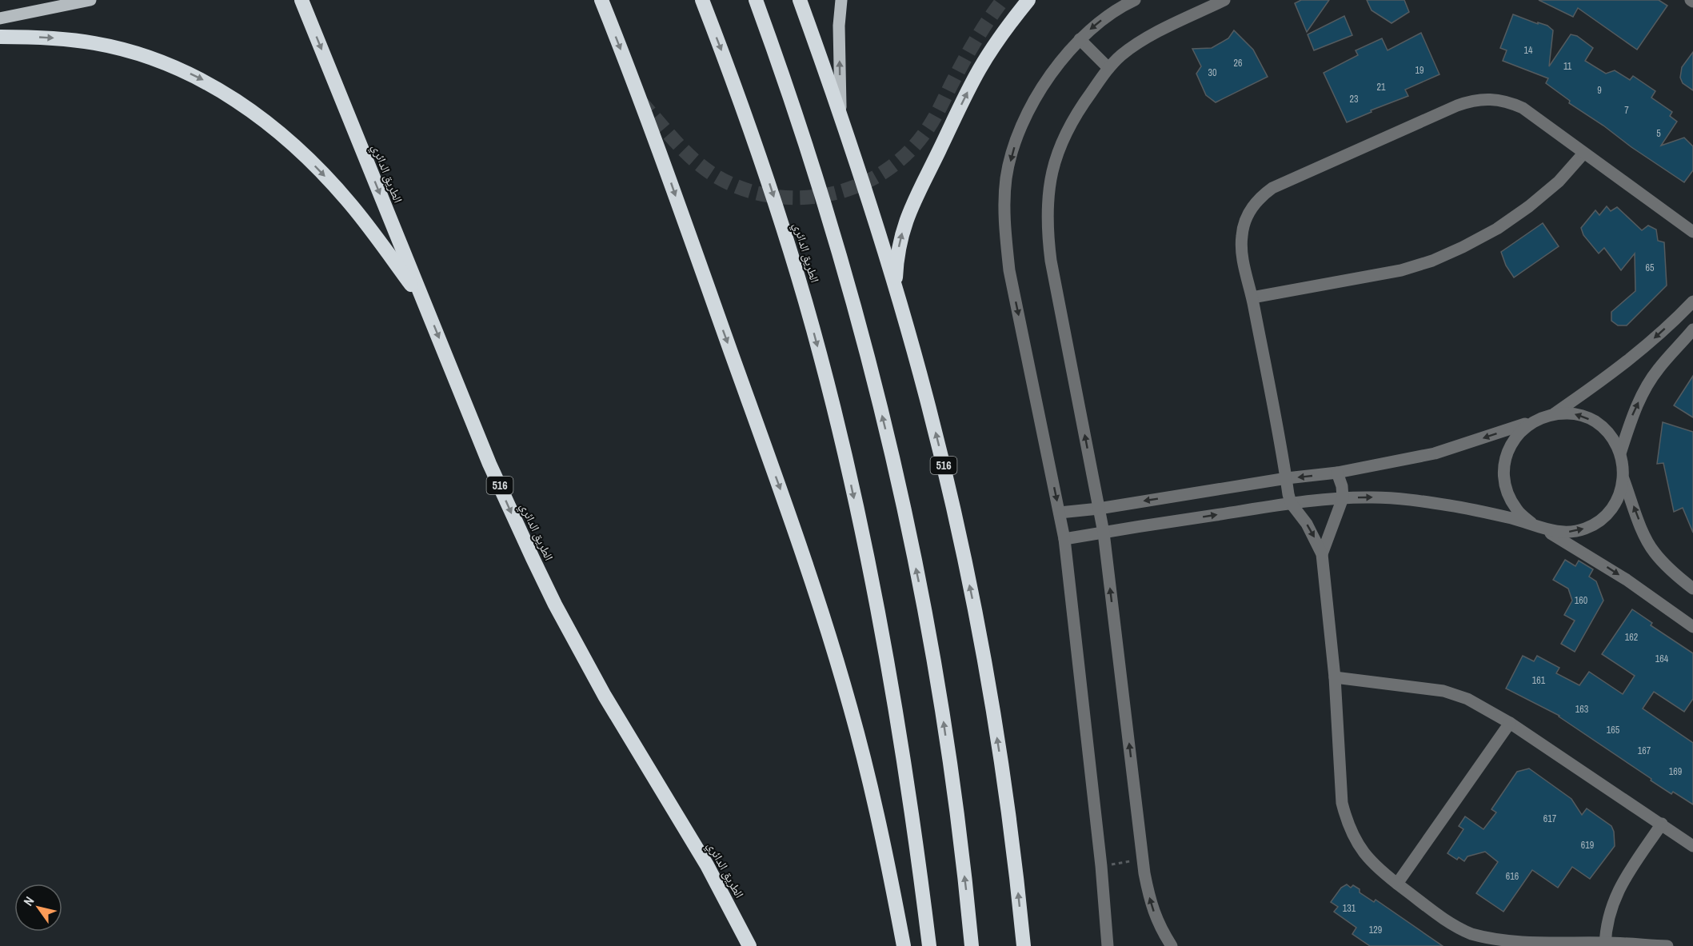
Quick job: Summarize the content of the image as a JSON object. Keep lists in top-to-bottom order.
{
  "streets": {
    "highway": ["الطريق الدائري", "516"]
  },
  "house_numbers": [
    "14",
    "26",
    "11",
    "19",
    "30",
    "21",
    "9",
    "23",
    "7",
    "5",
    "65",
    "160",
    "162",
    "164",
    "161",
    "163",
    "165",
    "167",
    "169",
    "617",
    "619",
    "616",
    "131",
    "129"
  ],
  "north": "top left"
}
